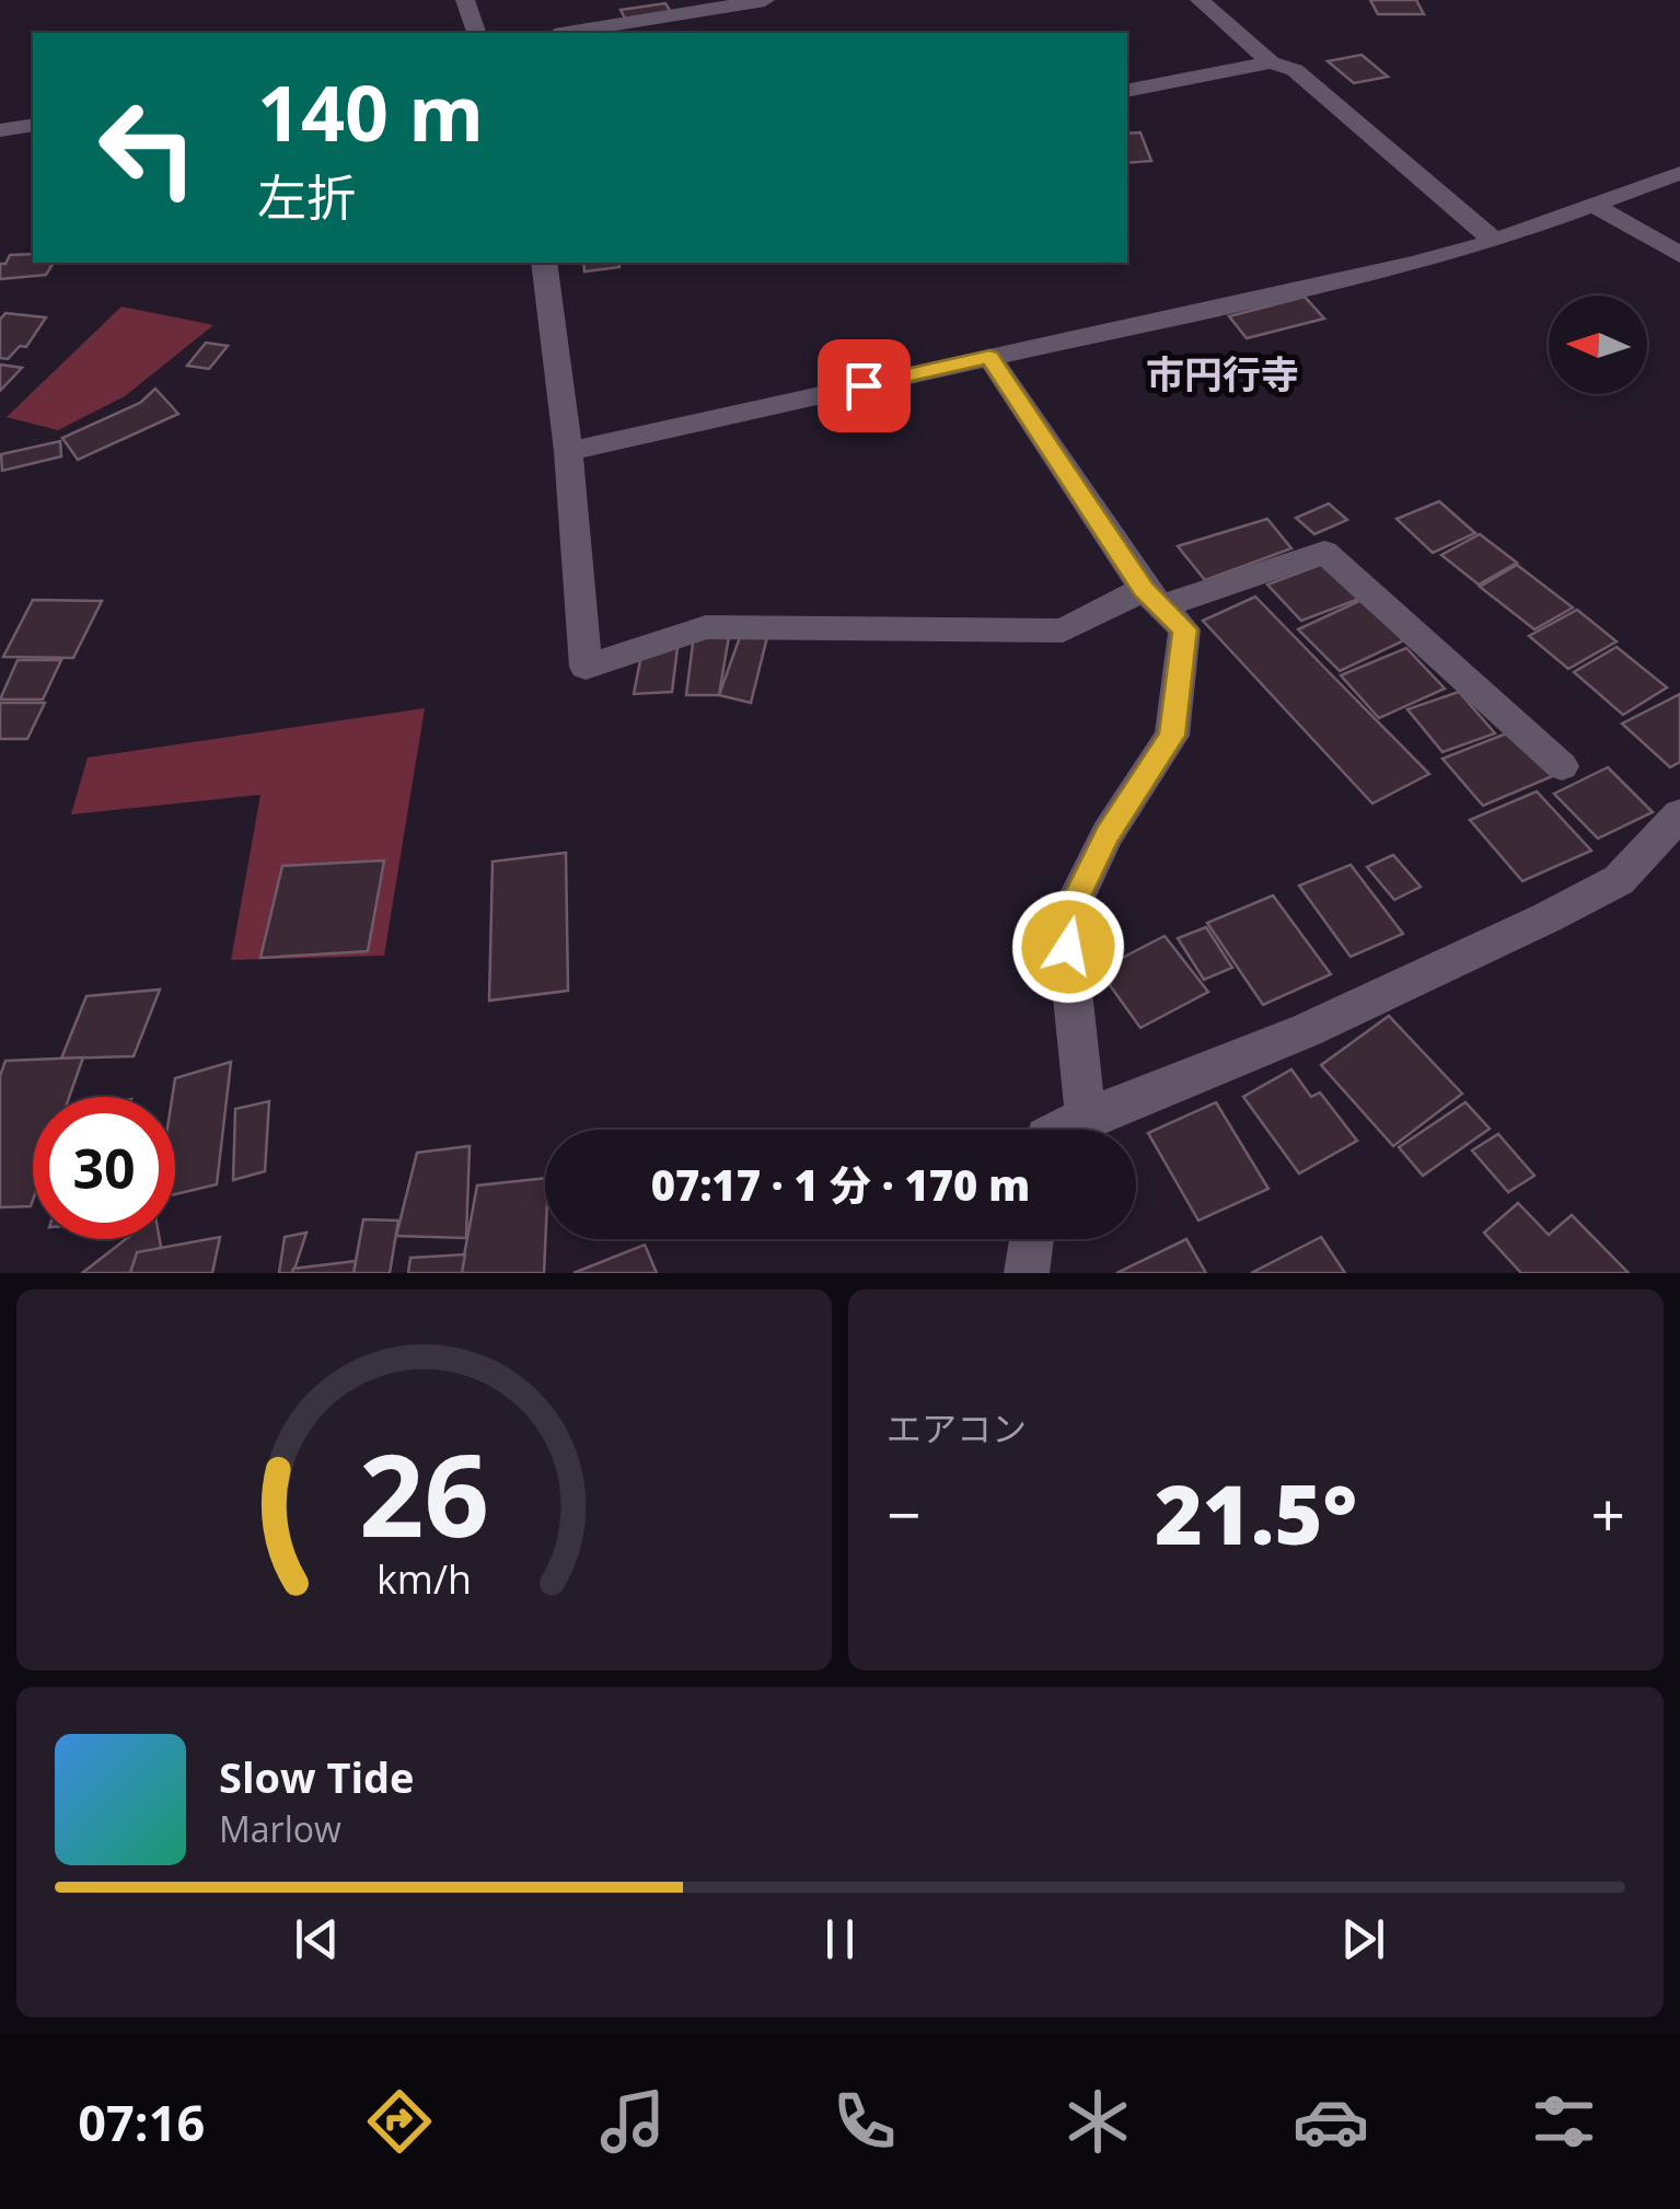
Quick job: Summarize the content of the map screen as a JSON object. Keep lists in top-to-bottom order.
{
  "districts": ["市円行寺"],
  "north": "left",
  "page": {
    "turn": ["140 m", "左折"],
    "limit": "30",
    "trip": "07:17 · 1 分 · 170 m",
    "tile": "エアコン",
    "heat": ["−", "21.5°", "+"],
    "song": ["Slow Tide", "Marlow"],
    "tabs": "07:16",
    "gauge": ["26", "km/h"]
  }
}
